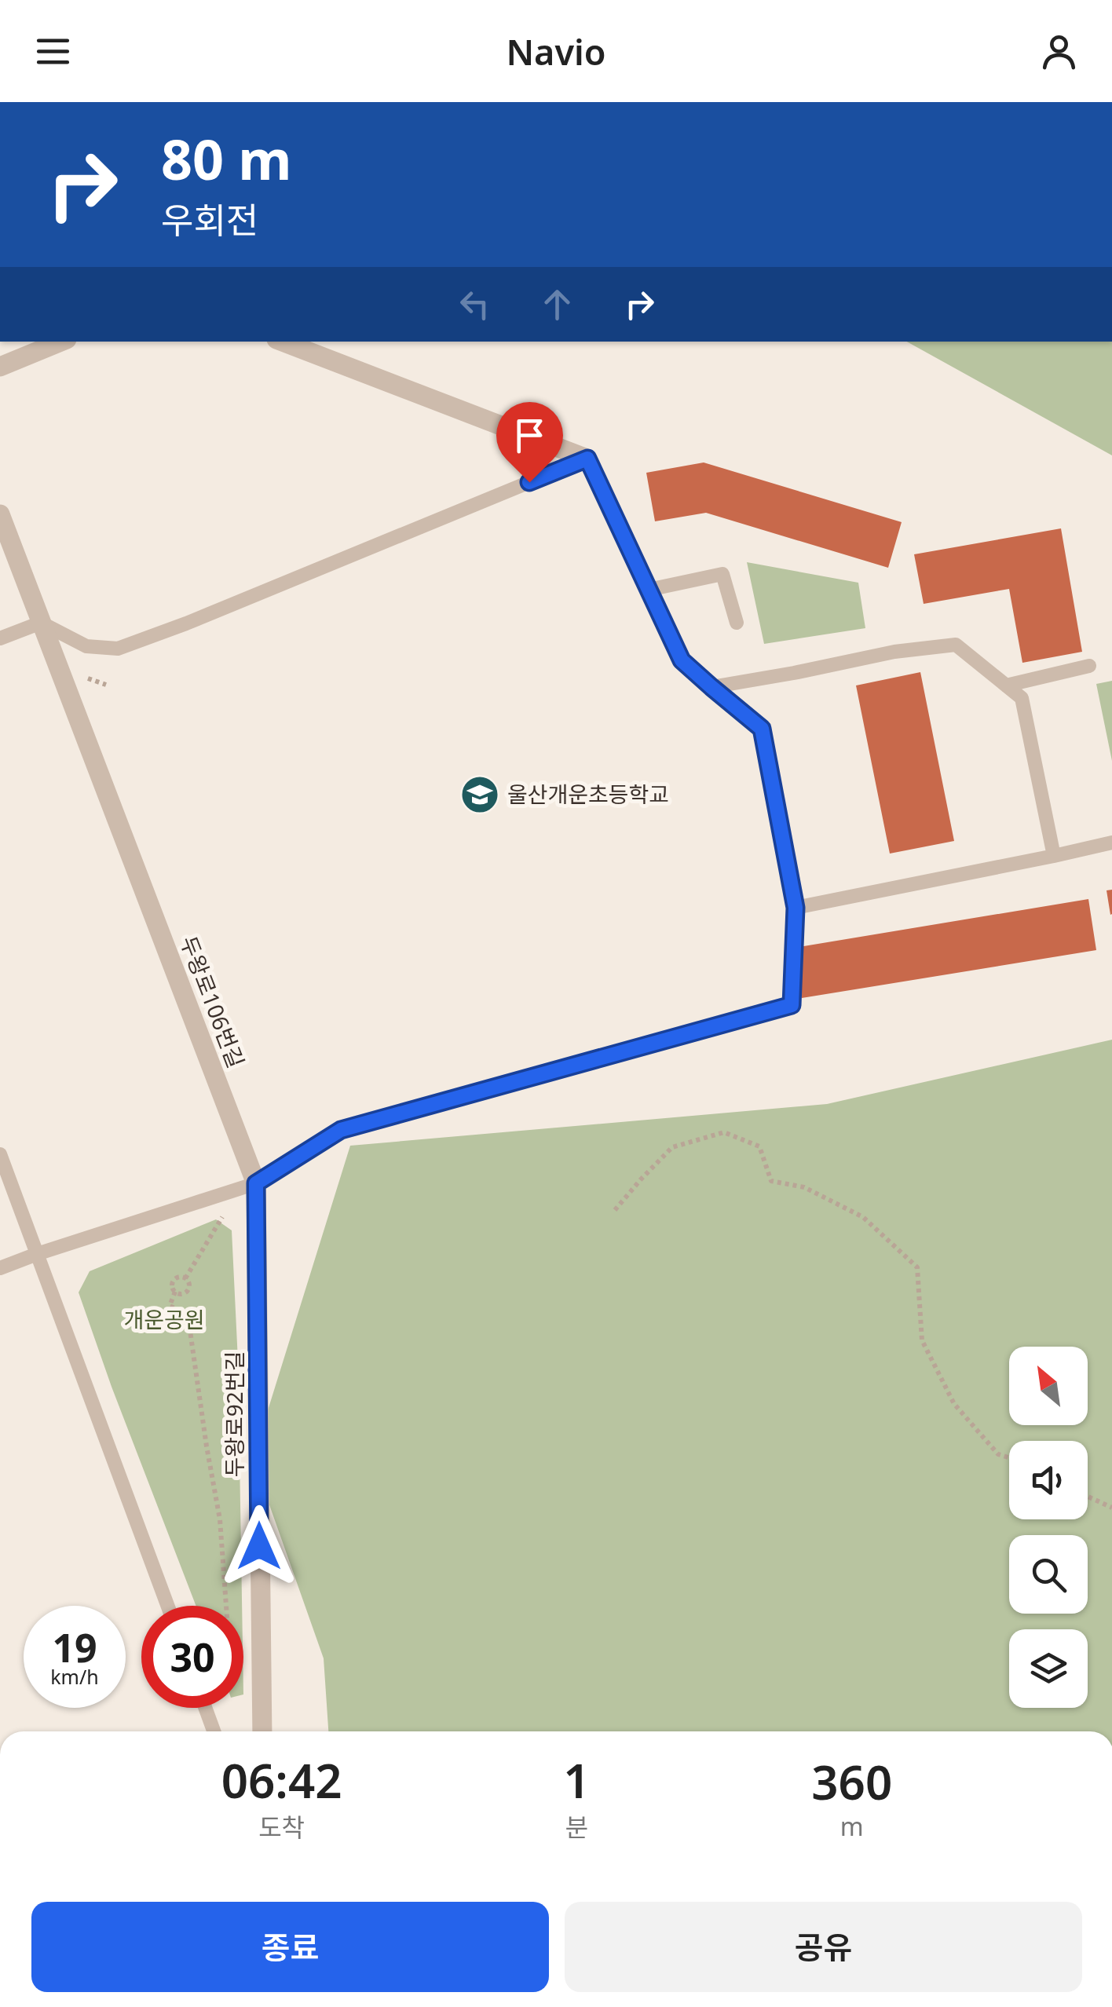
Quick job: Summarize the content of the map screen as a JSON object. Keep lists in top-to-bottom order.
{
  "streets": {
    "street": ["두왕로106번길", "두왕로92번길"]
  },
  "crossings": [
    ["두왕로106번길", "두왕로92번길"]
  ],
  "parks": ["개운공원"],
  "places": {
    "school or university": ["울산개운초등학교"]
  },
  "north": "top left",
  "page": {
    "header": "Navio",
    "turn": ["80 m", "우회전"],
    "speed": "19 km/h",
    "limit": "30",
    "eta": [
      "06:42",
      "도착",
      "1",
      "분",
      "360",
      "m"
    ],
    "buttons": ["종료", "공유"]
  }
}
